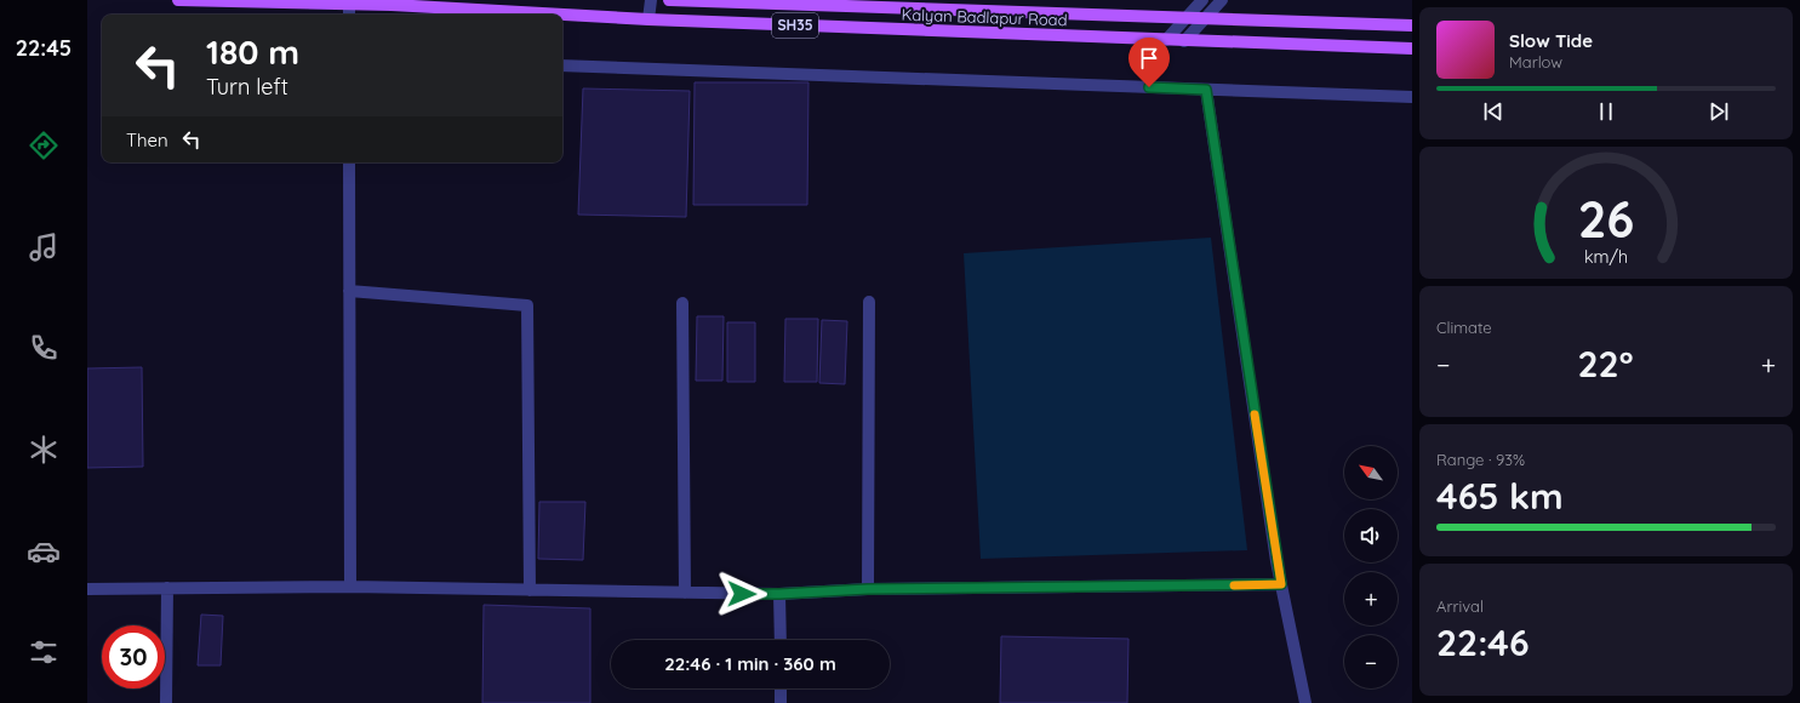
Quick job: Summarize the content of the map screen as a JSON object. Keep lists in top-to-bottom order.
{
  "streets": {
    "main road": ["Kalyan Badlapur Road", "SH35"]
  },
  "north": "top left",
  "page": {
    "tabs": "22:45",
    "turn": ["180 m", "Turn left"],
    "song": ["Slow Tide", "Marlow"],
    "then": "Then",
    "tile": [
      "Climate",
      ["Range · 93%", "465 km"],
      ["Arrival", "22:46"]
    ],
    "heat": ["−", "22°", "+"],
    "map_buttons": ["+", "−"],
    "limit": "30",
    "trip": "22:46 · 1 min · 360 m",
    "gauge": ["26", "km/h"]
  }
}
